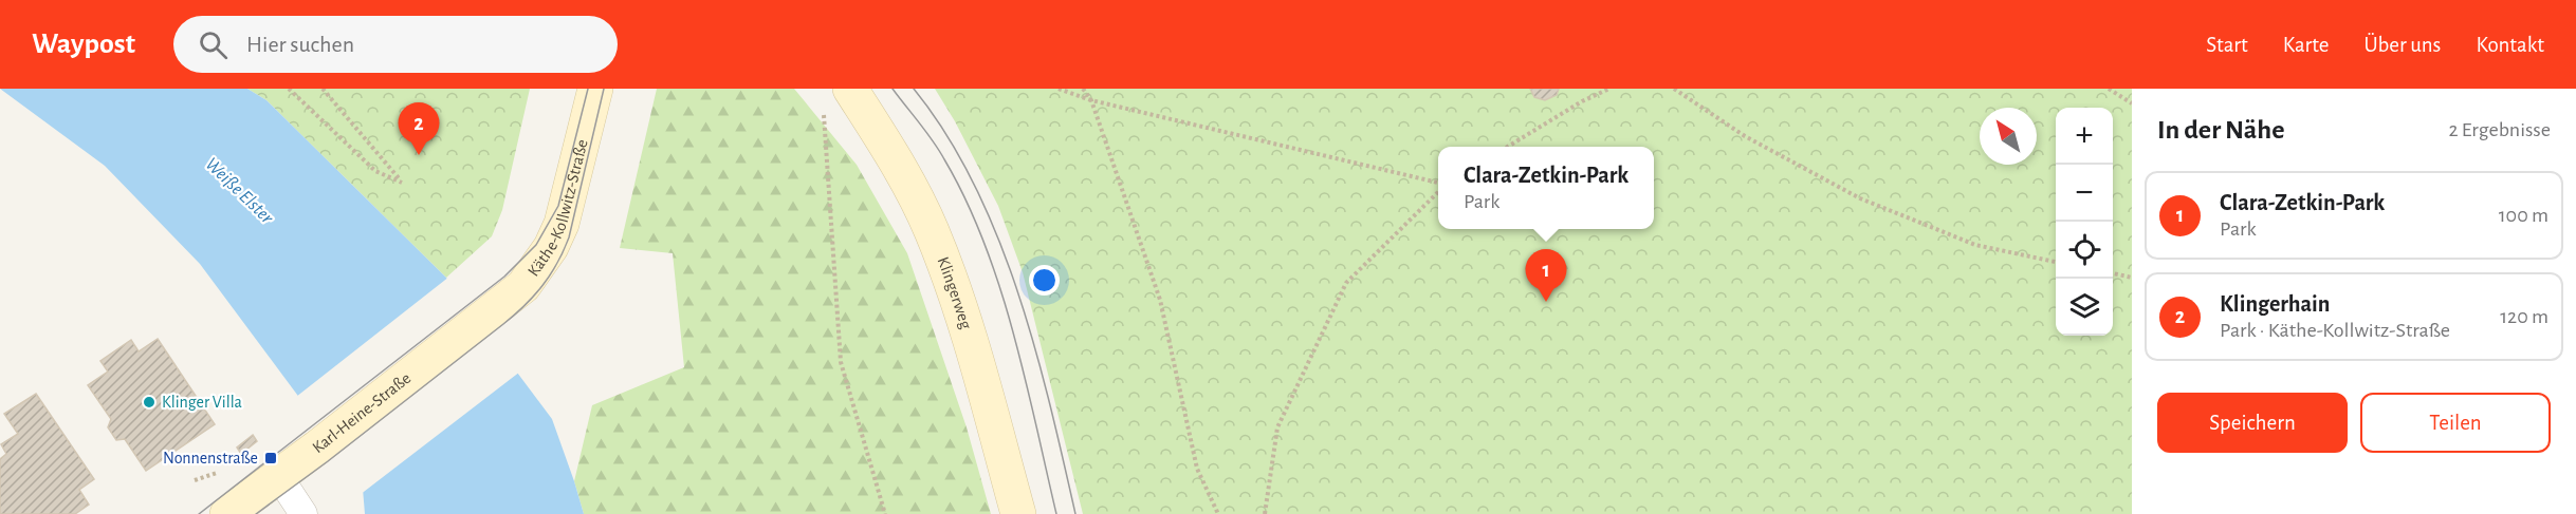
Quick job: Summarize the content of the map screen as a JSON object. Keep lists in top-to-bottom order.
{
  "streets": {
    "main road": ["Käthe-Kollwitz-Straße", "Klingerweg", "Karl-Heine-Straße"]
  },
  "crossings": [
    ["Käthe-Kollwitz-Straße", "Karl-Heine-Straße"]
  ],
  "water": ["Weiße Elster"],
  "places": {
    "other": ["Klinger Villa"],
    "transit": ["Nonnenstraße"]
  },
  "north": "top left",
  "page": {
    "header": "Waypost",
    "search": "Hier suchen",
    "nav": [
      "Start",
      "Karte",
      "Über uns",
      "Kontakt"
    ],
    "heading": ["In der Nähe", "2 Ergebnisse"],
    "pins": ["2", "1"],
    "map_buttons": ["+", "−"],
    "popup": ["Clara-Zetkin-Park", "Park"],
    "list": [
      {
        "mark": "1",
        "name": "Clara-Zetkin-Park",
        "note": "Park",
        "value": "100 m"
      },
      {
        "mark": "2",
        "name": "Klingerhain",
        "note": "Park · Käthe-Kollwitz-Straße",
        "value": "120 m"
      }
    ],
    "buttons": ["Speichern", "Teilen"]
  }
}
